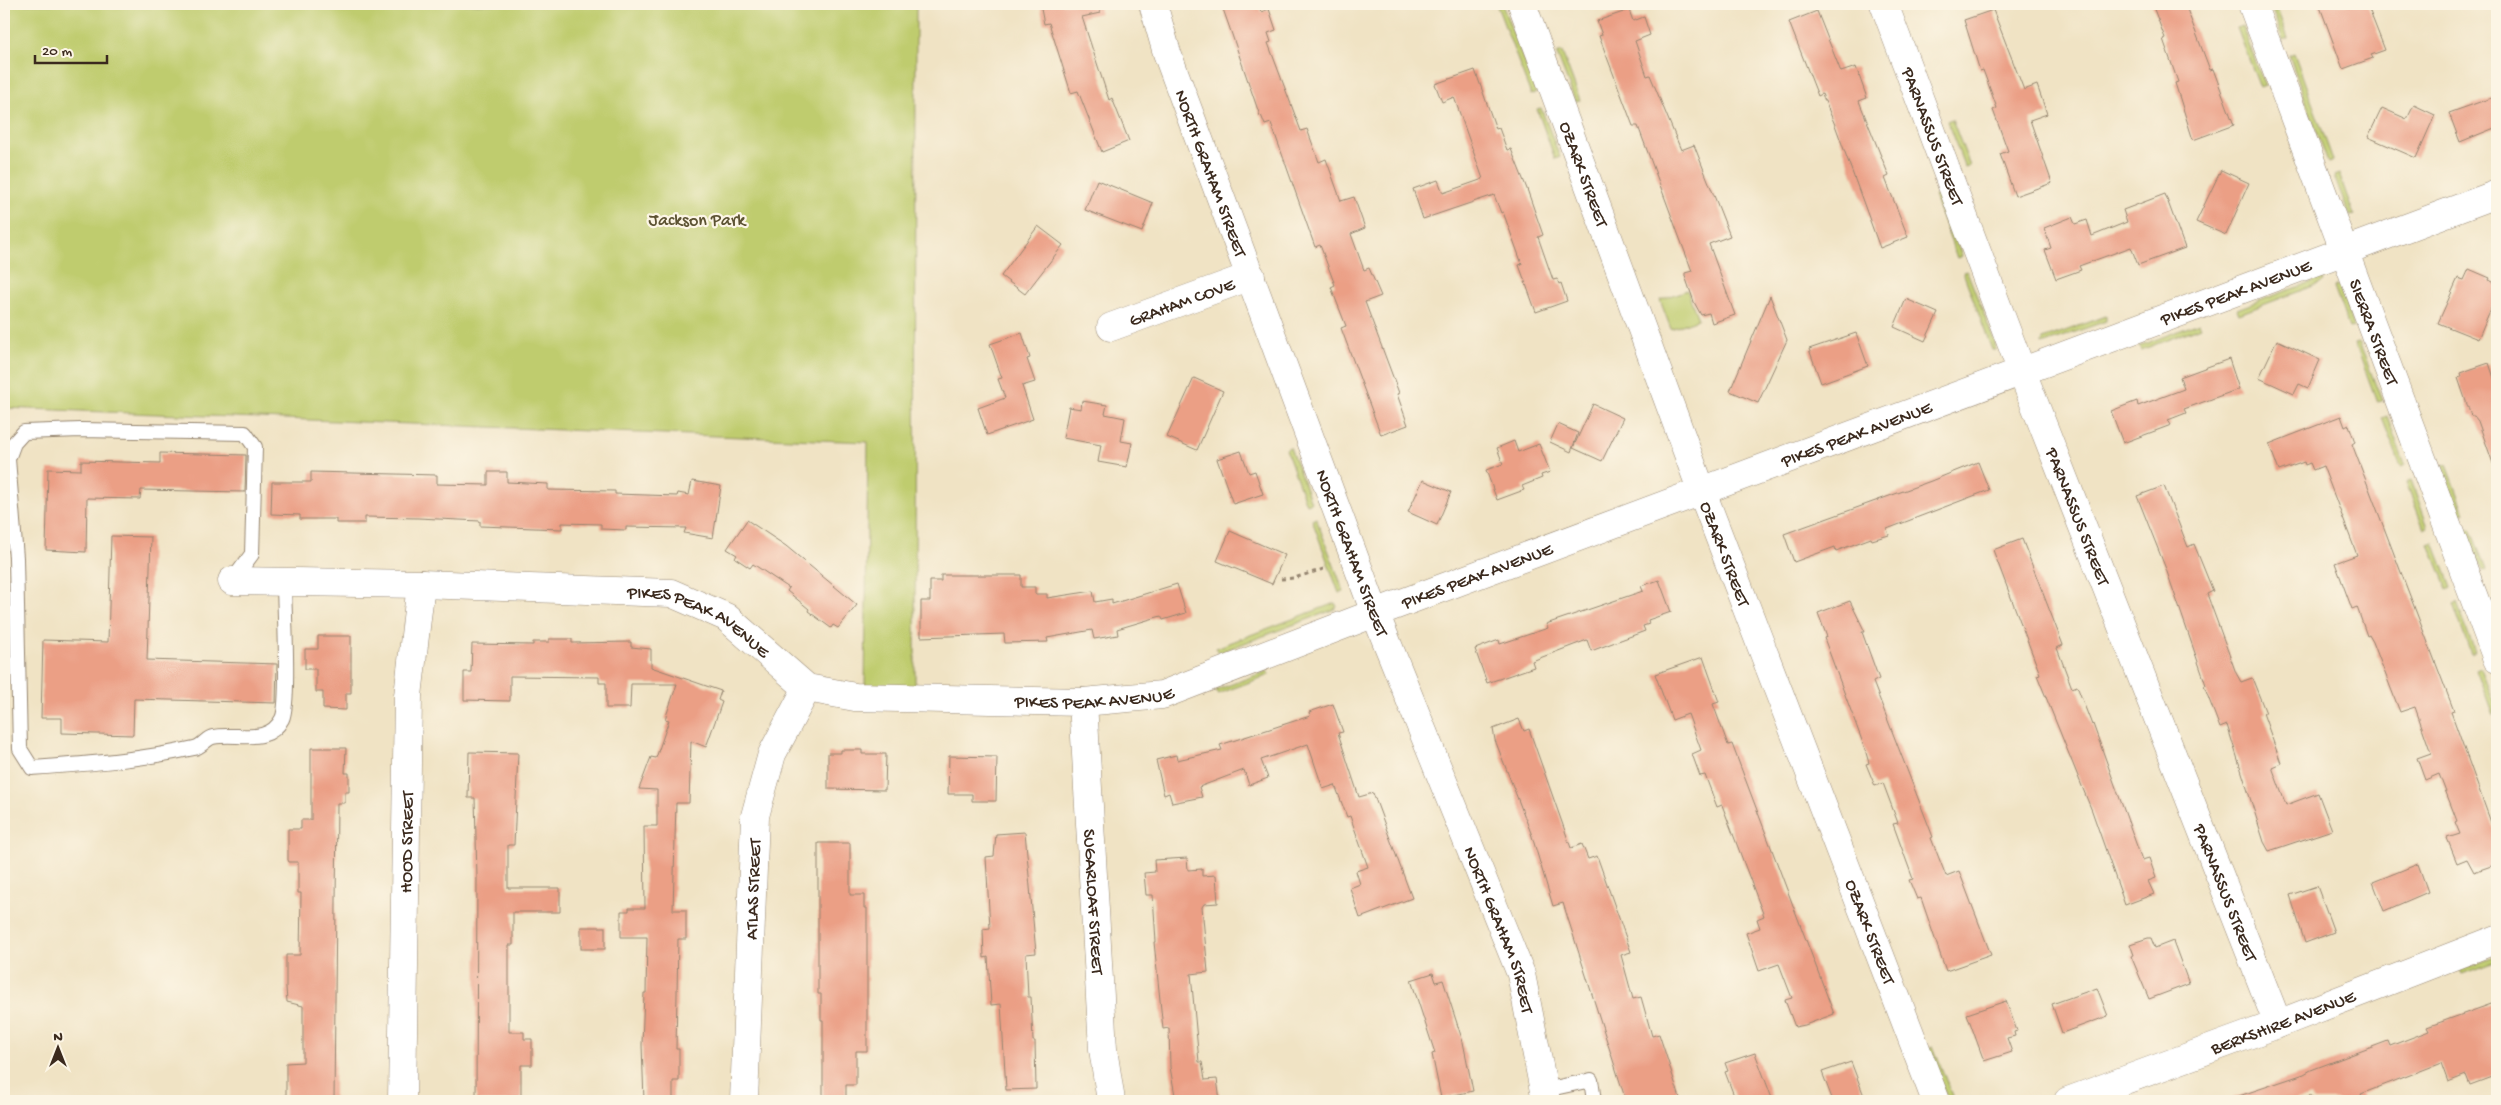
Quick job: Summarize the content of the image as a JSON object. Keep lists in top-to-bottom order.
{
  "streets": {
    "street": [
      "PARNASSUS STREET",
      "NORTH GRAHAM STREET",
      "OZARK STREET",
      "PIKES PEAK AVENUE",
      "GRAHAM COVE",
      "SIERRA STREET",
      "HOOD STREET",
      "ATLAS STREET",
      "SUGARLOAF STREET",
      "BERKSHIRE AVENUE"
    ]
  },
  "crossings": [
    ["PARNASSUS STREET", "PIKES PEAK AVENUE"],
    ["PARNASSUS STREET", "BERKSHIRE AVENUE"],
    ["NORTH GRAHAM STREET", "PIKES PEAK AVENUE"],
    ["NORTH GRAHAM STREET", "GRAHAM COVE"],
    ["OZARK STREET", "PIKES PEAK AVENUE"],
    ["PIKES PEAK AVENUE", "SIERRA STREET"],
    ["PIKES PEAK AVENUE", "HOOD STREET"],
    ["PIKES PEAK AVENUE", "ATLAS STREET"],
    ["PIKES PEAK AVENUE", "SUGARLOAF STREET"]
  ],
  "parks": ["Jackson Park"],
  "scale_bar": "20 m",
  "north": "top"
}
